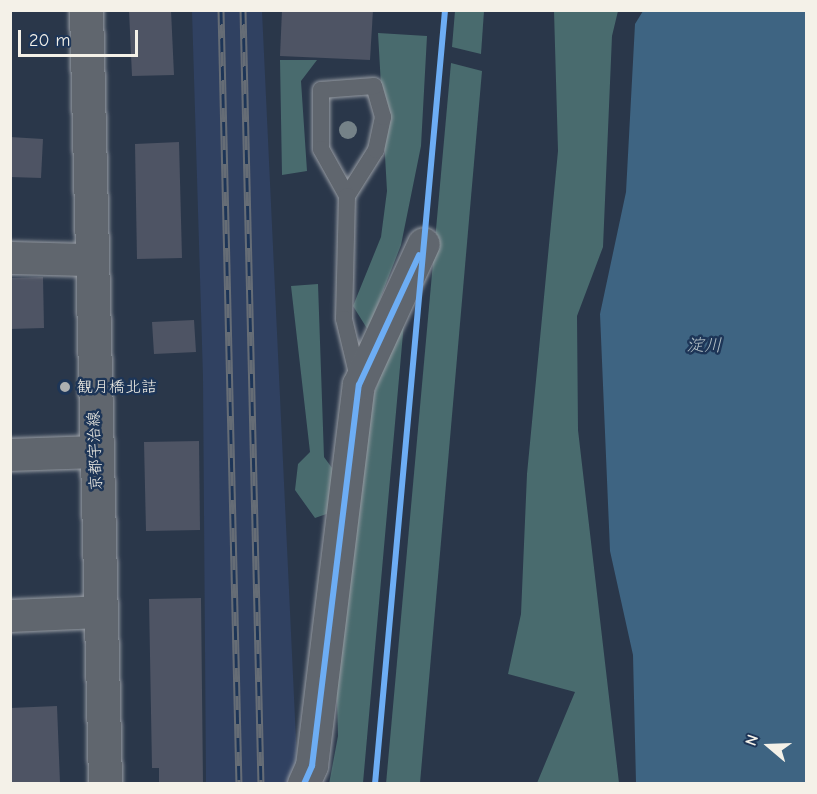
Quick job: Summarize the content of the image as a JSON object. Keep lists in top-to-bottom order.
{
  "streets": {
    "main road": ["京都宇治線"]
  },
  "water": ["淀川"],
  "places": ["観月橋北詰"],
  "scale_bar": "20 m",
  "north": "left"
}
